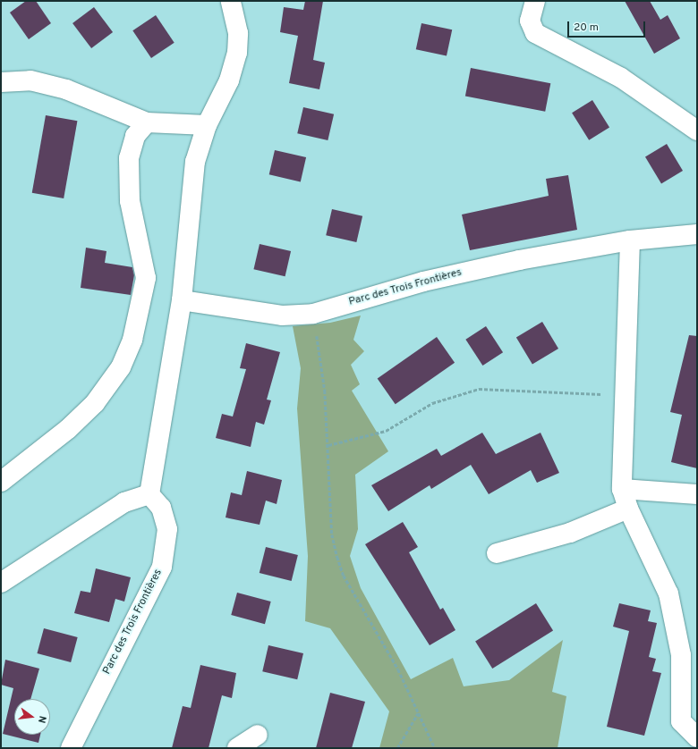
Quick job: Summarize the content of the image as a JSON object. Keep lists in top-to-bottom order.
{
  "streets": {
    "street": ["Parc des Trois Frontières"]
  },
  "scale_bar": "20 m",
  "north": "right"
}
